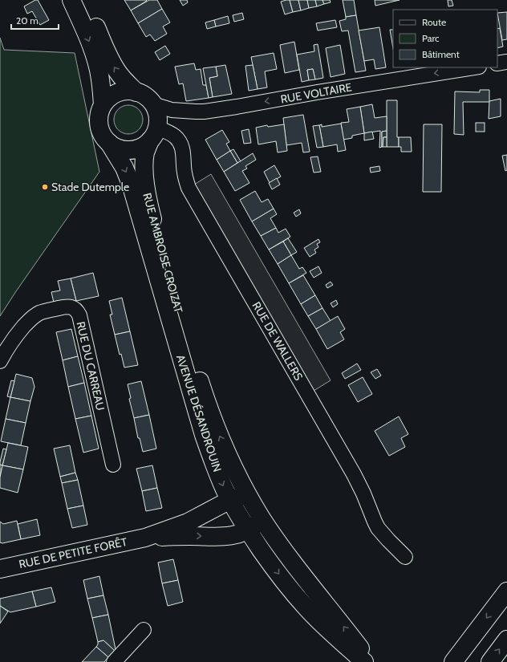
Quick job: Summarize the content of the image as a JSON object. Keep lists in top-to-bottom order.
{
  "streets": {
    "main road": ["RUE AMBROISE CROIZAT", "AVENUE DÉSANDROUIN", "RUE DE PETITE FORÊT"],
    "street": ["RUE VOLTAIRE", "RUE DE WALLERS", "RUE DU CARREAU"]
  },
  "crossings": [
    ["RUE VOLTAIRE", "RUE AMBROISE CROIZAT"],
    ["RUE VOLTAIRE", "RUE DE WALLERS"],
    ["RUE VOLTAIRE", "AVENUE DÉSANDROUIN"],
    ["RUE AMBROISE CROIZAT", "RUE DE WALLERS"],
    ["RUE AMBROISE CROIZAT", "AVENUE DÉSANDROUIN"],
    ["RUE DE WALLERS", "AVENUE DÉSANDROUIN"],
    ["AVENUE DÉSANDROUIN", "RUE DE PETITE FORÊT"]
  ],
  "one_way": ["RUE VOLTAIRE"],
  "places": ["Stade Dutemple"],
  "legend": ["Route", "Parc", "Bâtiment"],
  "scale_bar": "20 m"
}
